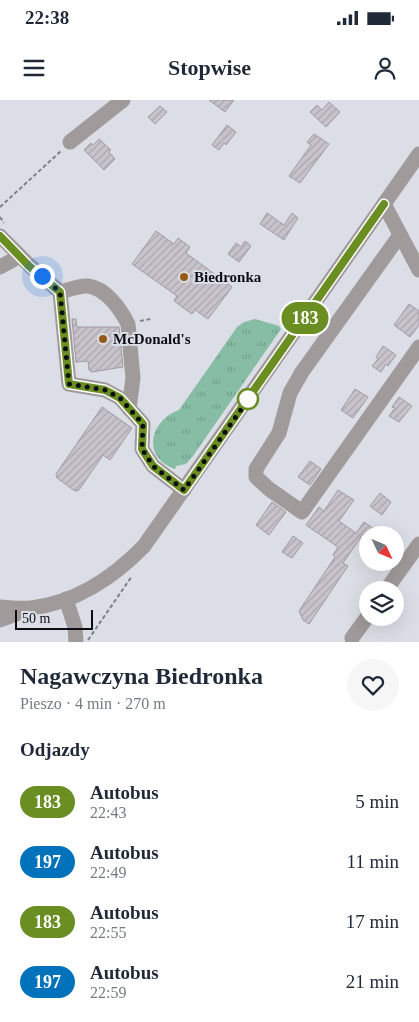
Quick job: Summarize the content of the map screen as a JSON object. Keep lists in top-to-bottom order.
{
  "places": ["Biedronka", "McDonald's"],
  "lines": ["bus line 183"],
  "scale_bar": "50 m",
  "north": "bottom right",
  "page": {
    "status": "22:38",
    "header": "Stopwise",
    "on_map": "183",
    "scale": "50 m",
    "heading": [
      ["Nagawczyna Biedronka", "Pieszo · 4 min · 270 m"],
      "Odjazdy"
    ],
    "list": [
      {
        "mark": "183",
        "name": "Autobus",
        "note": "22:43",
        "value": "5 min"
      },
      {
        "mark": "197",
        "name": "Autobus",
        "note": "22:49",
        "value": "11 min"
      },
      {
        "mark": "183",
        "name": "Autobus",
        "note": "22:55",
        "value": "17 min"
      },
      {
        "mark": "197",
        "name": "Autobus",
        "note": "22:59",
        "value": "21 min"
      }
    ]
  }
}
